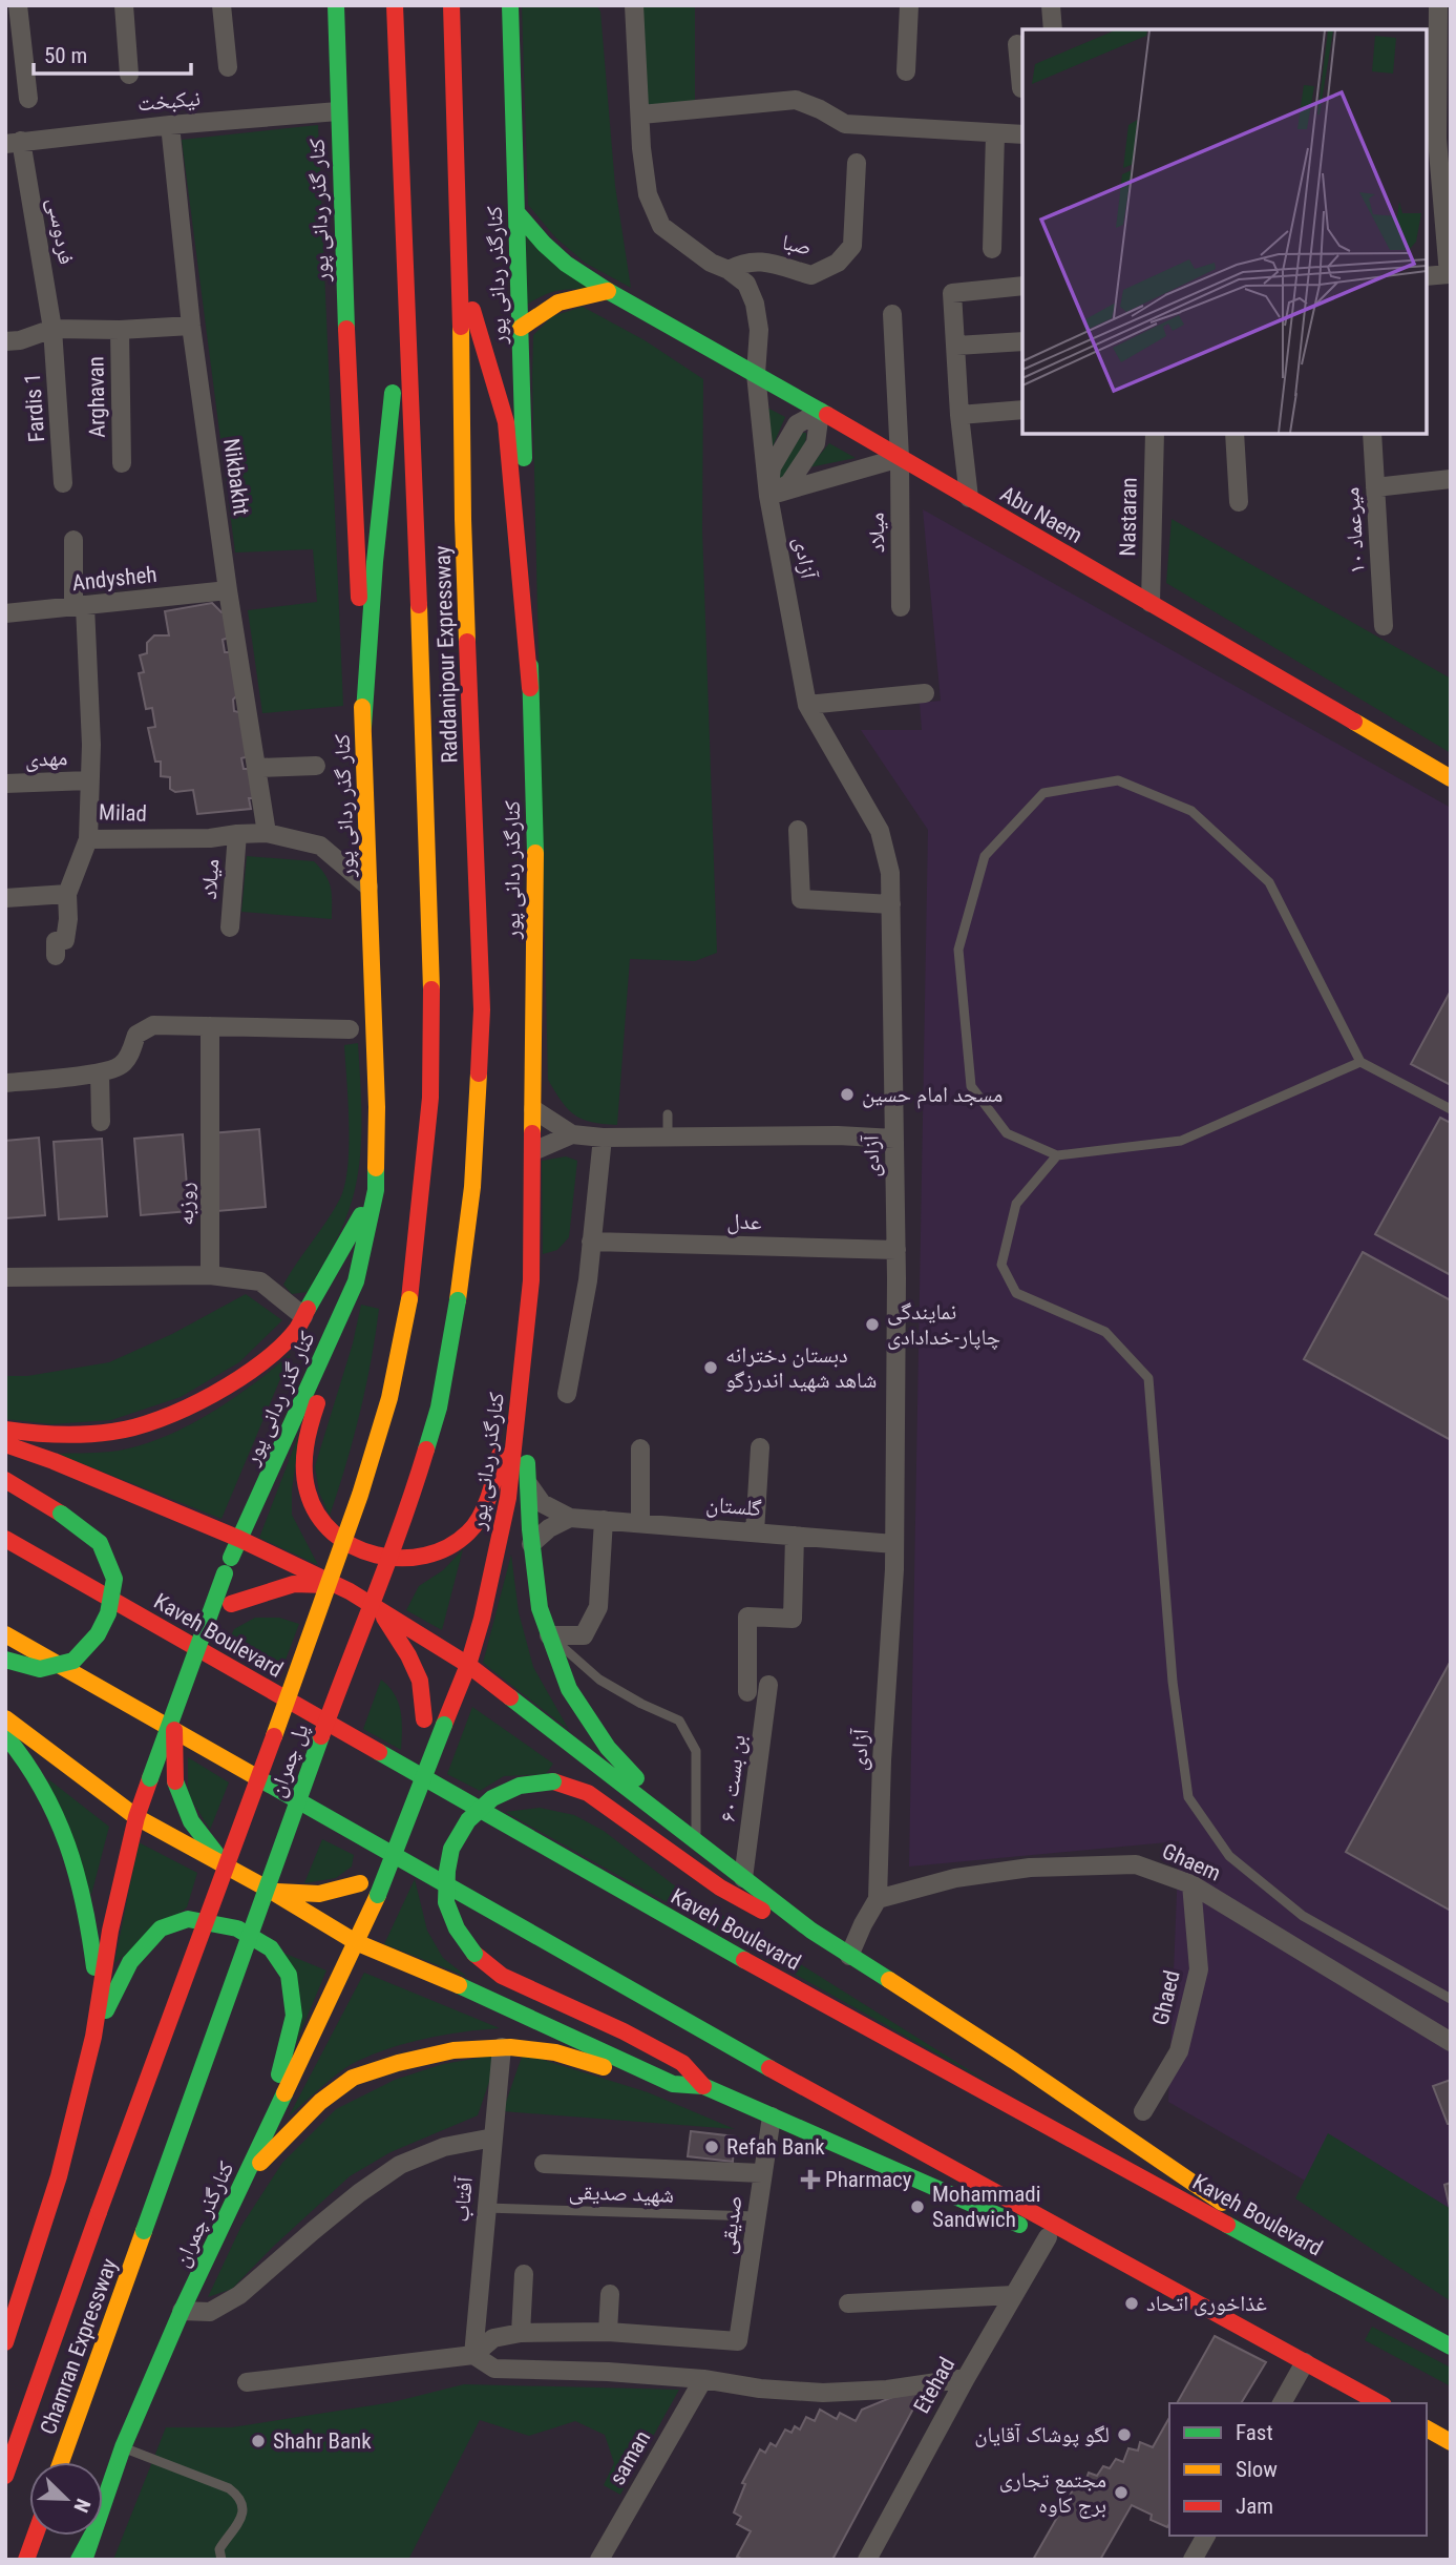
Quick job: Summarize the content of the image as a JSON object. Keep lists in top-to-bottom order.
{
  "streets": {
    "main road": [
      "کنار گذر ردانی پور",
      "کنارگذر ردانی پور",
      "Abu Naem",
      "Raddanipour Expressway",
      "Kaveh Boulevard",
      "پل چمران",
      "کنارگذر چمران",
      "Chamran Expressway"
    ],
    "street": [
      "نیکبخت",
      "فردوسی",
      "صبا",
      "Arghavan",
      "Fardis 1",
      "Nikbakht",
      "Nastaran",
      "میرعماد ۱۰",
      "میلاد",
      "آزادی",
      "Andysheh",
      "مهدی",
      "Milad",
      "روزبه",
      "عدل",
      "گلستان",
      "بن بست ۶۰",
      "Ghaem",
      "Ghaed",
      "آفتاب",
      "صدیقی",
      "Etehad",
      "saman"
    ],
    "lane": ["شهید صدیقی"]
  },
  "crossings": [
    ["نیکبخت", "کنار گذر ردانی پور"],
    ["نیکبخت", "فردوسی"],
    ["نیکبخت", "Nikbakht"],
    ["کنار گذر ردانی پور", "Milad"],
    ["فردوسی", "Fardis 1"],
    ["صبا", "آزادی"],
    ["کنارگذر ردانی پور", "Abu Naem"],
    ["کنارگذر ردانی پور", "کنارگذر چمران"],
    ["Nikbakht", "Andysheh"],
    ["Nikbakht", "Milad"],
    ["Abu Naem", "Nastaran"],
    ["Abu Naem", "میلاد"],
    ["Abu Naem", "آزادی"],
    ["میلاد", "Milad"],
    ["آزادی", "عدل"],
    ["آزادی", "گلستان"],
    ["آزادی", "Ghaem"],
    ["Andysheh", "Milad"],
    ["Raddanipour Expressway", "پل چمران"],
    ["مهدی", "Milad"],
    ["پل چمران", "Chamran Expressway"],
    ["Ghaem", "Ghaed"],
    ["شهید صدیقی", "آفتاب"],
    ["شهید صدیقی", "صدیقی"]
  ],
  "places": {
    "other": [
      "مسجد امام حسین",
      "نمایندگی چاپار-خدادادی",
      "دبستان دخترانه شاهد شهید اندرزگو",
      "Refah Bank",
      "Mohammadi Sandwich",
      "غذاخوری اتحاد",
      "لگو پوشاک آقایان",
      "Shahr Bank",
      "مجتمع تجاری برج کاوه"
    ],
    "health": ["Pharmacy"]
  },
  "legend": ["Fast", "Slow", "Jam"],
  "scale_bar": "50 m",
  "north": "bottom right"
}
